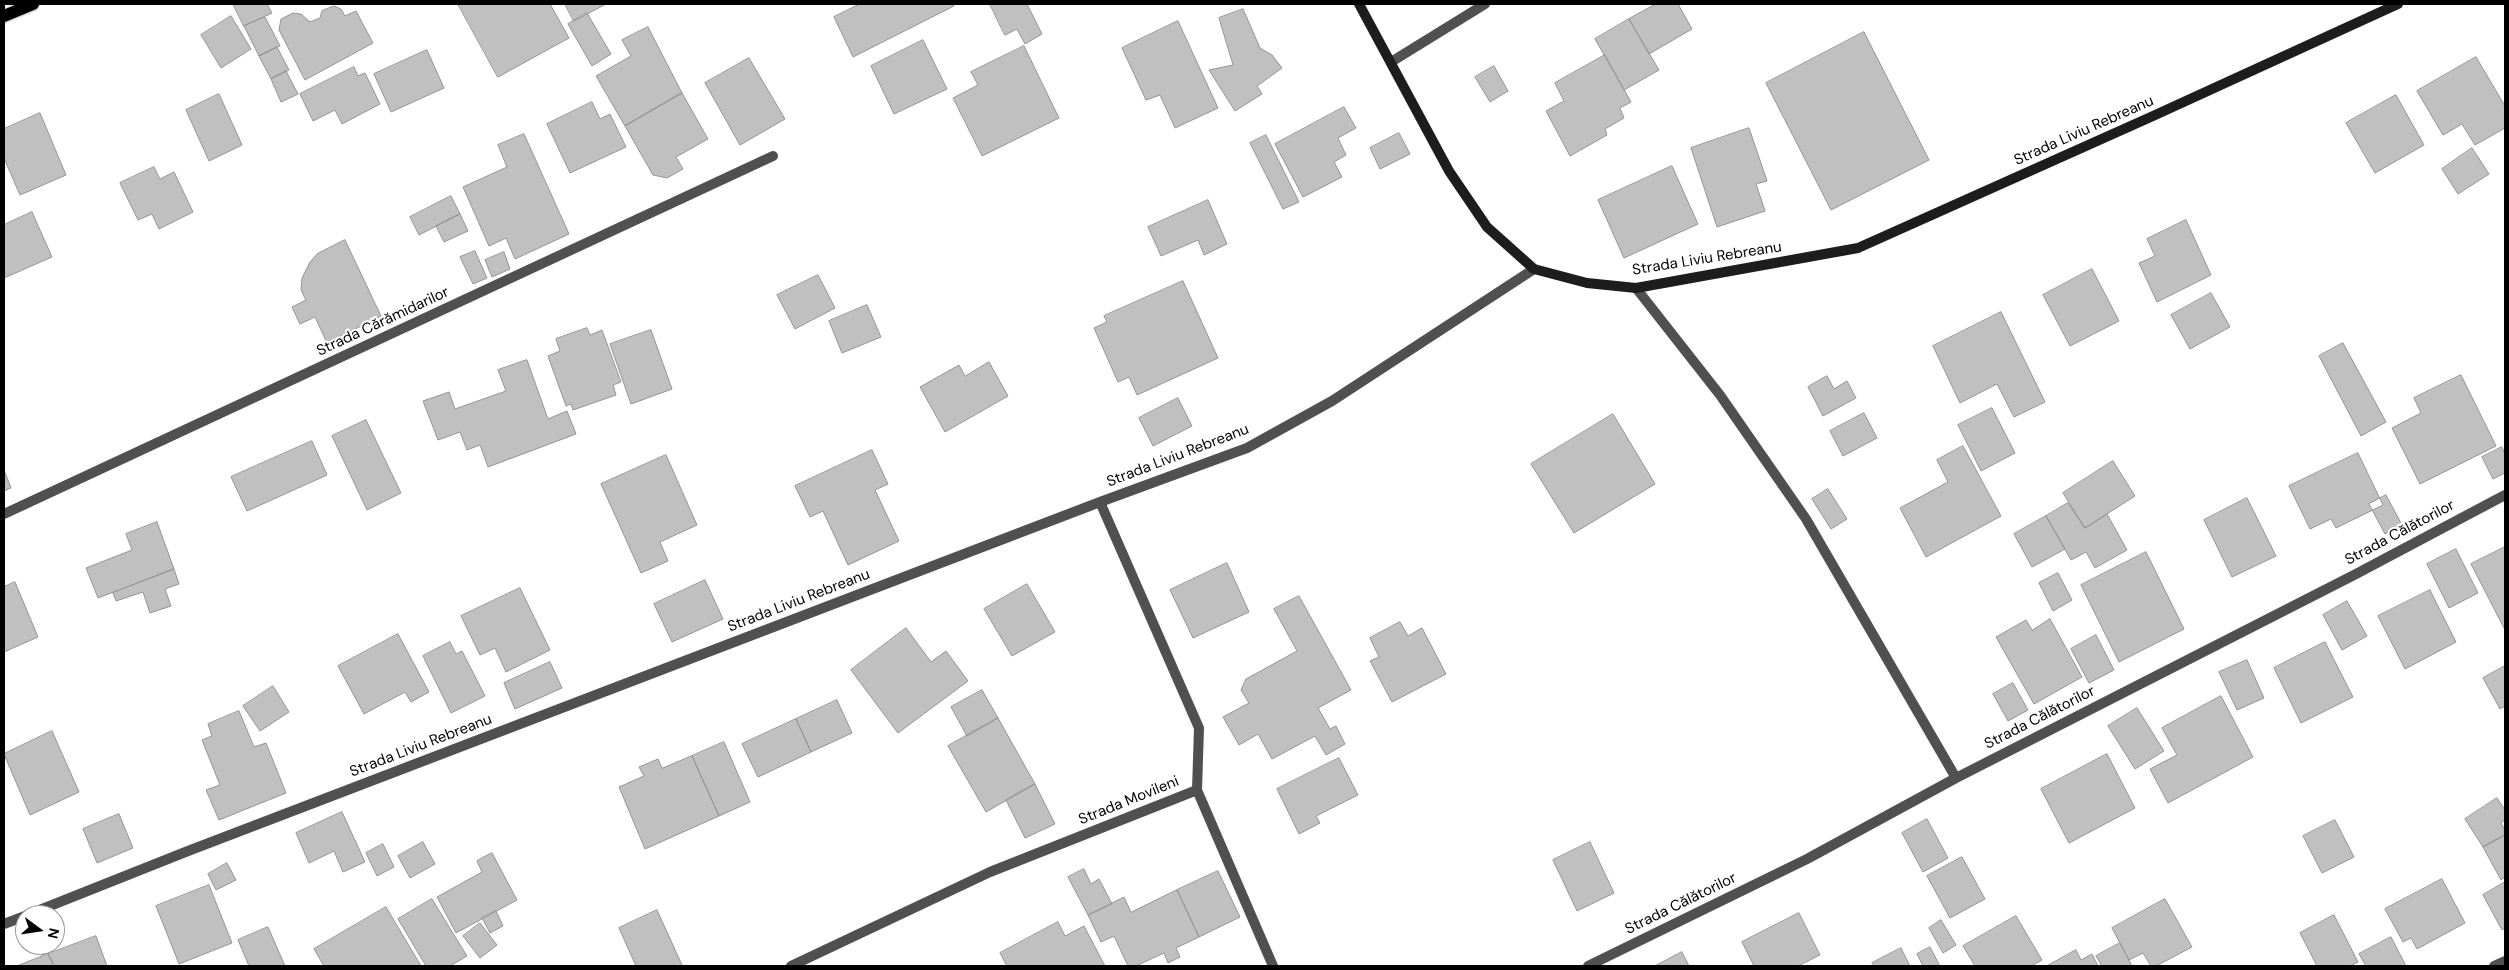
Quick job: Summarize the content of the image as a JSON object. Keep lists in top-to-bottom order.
{
  "streets": {
    "street": [
      "Strada Liviu Rebreanu",
      "Strada Cărămidarilor",
      "Strada Călătorilor",
      "Strada Movileni"
    ]
  },
  "crossings": [
    ["Strada Liviu Rebreanu", "Strada Movileni"]
  ],
  "north": "right"
}
